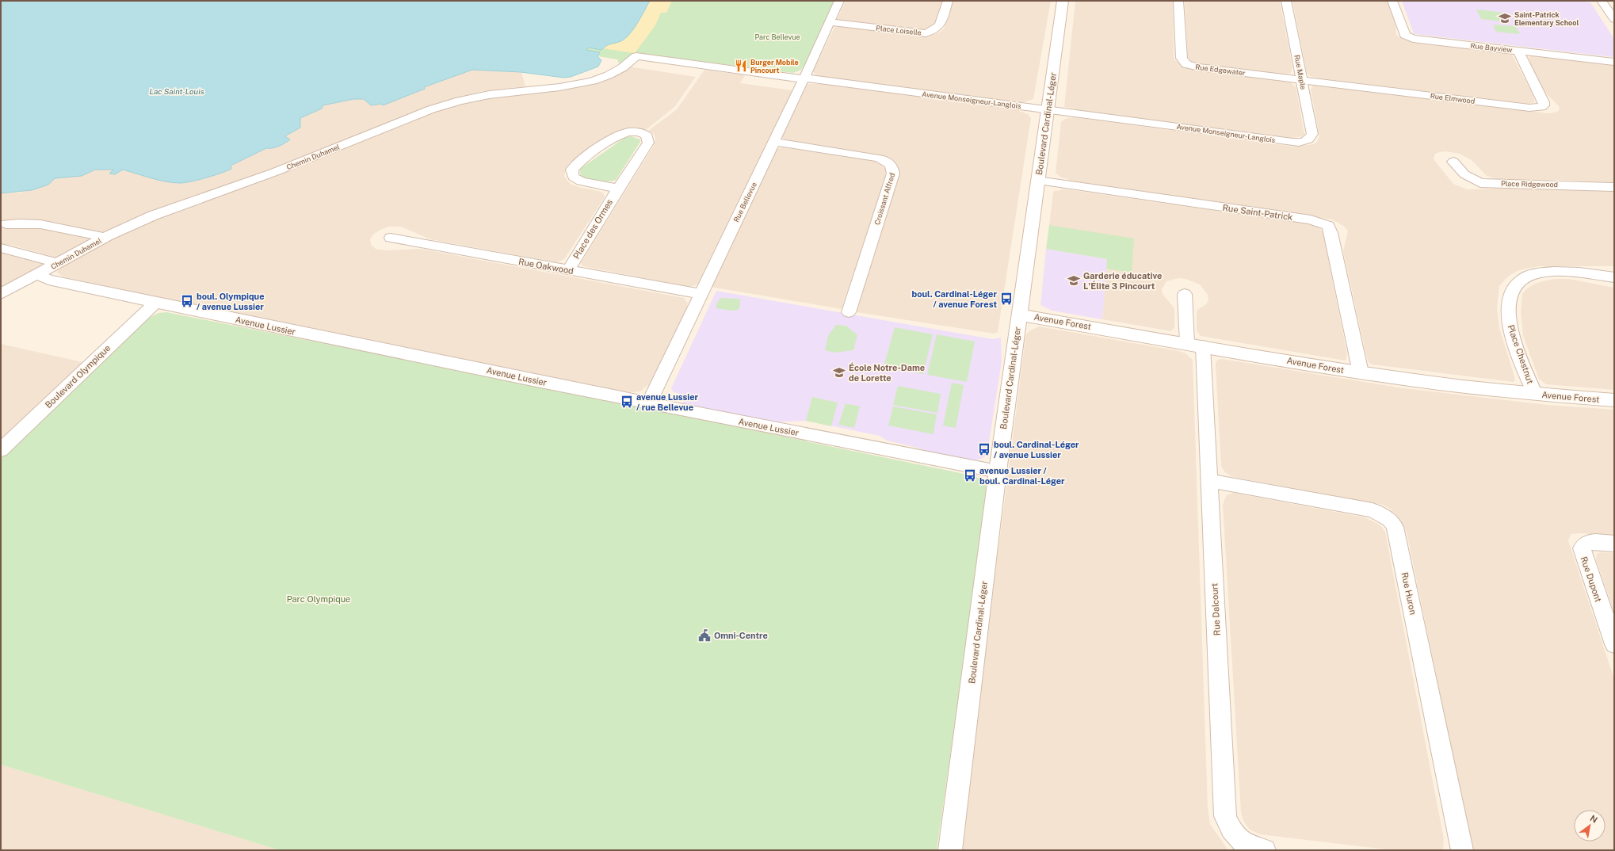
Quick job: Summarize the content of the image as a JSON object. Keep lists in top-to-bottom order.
{
  "streets": {
    "street": [
      "Place Loiselle",
      "Rue Bayview",
      "Rue Edgewater",
      "Rue Maple",
      "Rue Elmwood",
      "Avenue Monseigneur-Langlois",
      "Boulevard Cardinal-Léger",
      "Chemin Duhamel",
      "Place Ridgewood",
      "Croissant Alfred",
      "Rue Bellevue",
      "Rue Saint-Patrick",
      "Place des Ormes",
      "Rue Oakwood",
      "Avenue Forest",
      "Avenue Lussier",
      "Place Chestnut",
      "Boulevard Olympique",
      "Rue Dupont",
      "Rue Huron",
      "Rue Dalcourt"
    ]
  },
  "crossings": [
    ["Place Loiselle", "Rue Bellevue"],
    ["Rue Bayview", "Rue Elmwood"],
    ["Rue Edgewater", "Rue Maple"],
    ["Rue Edgewater", "Rue Elmwood"],
    ["Rue Maple", "Rue Elmwood"],
    ["Rue Maple", "Avenue Monseigneur-Langlois"],
    ["Avenue Monseigneur-Langlois", "Boulevard Cardinal-Léger"],
    ["Avenue Monseigneur-Langlois", "Chemin Duhamel"],
    ["Avenue Monseigneur-Langlois", "Rue Bellevue"],
    ["Boulevard Cardinal-Léger", "Rue Saint-Patrick"],
    ["Boulevard Cardinal-Léger", "Avenue Forest"],
    ["Boulevard Cardinal-Léger", "Avenue Lussier"],
    ["Chemin Duhamel", "Avenue Lussier"],
    ["Croissant Alfred", "Rue Bellevue"],
    ["Rue Bellevue", "Rue Oakwood"],
    ["Rue Bellevue", "Avenue Lussier"],
    ["Rue Saint-Patrick", "Avenue Forest"],
    ["Place des Ormes", "Rue Oakwood"],
    ["Avenue Forest", "Place Chestnut"],
    ["Avenue Forest", "Rue Dalcourt"],
    ["Avenue Lussier", "Boulevard Olympique"],
    ["Rue Huron", "Rue Dalcourt"]
  ],
  "water": ["Lac Saint-Louis"],
  "parks": ["Parc Bellevue", "Parc Olympique"],
  "places": {
    "school or university": ["Saint-Patrick Elementary School", "Garderie éducative L'Élite 3 Pincourt", "École Notre-Dame de Lorette"],
    "restaurant": ["Burger Mobile Pincourt"],
    "bus stop": [
      "boul. Cardinal-Léger / avenue Forest",
      "boul. Olympique / avenue Lussier",
      "avenue Lussier / rue Bellevue",
      "boul. Cardinal-Léger / avenue Lussier",
      "avenue Lussier / boul. Cardinal-Léger"
    ],
    "public building": ["Omni-Centre"]
  },
  "north": "top right"
}
